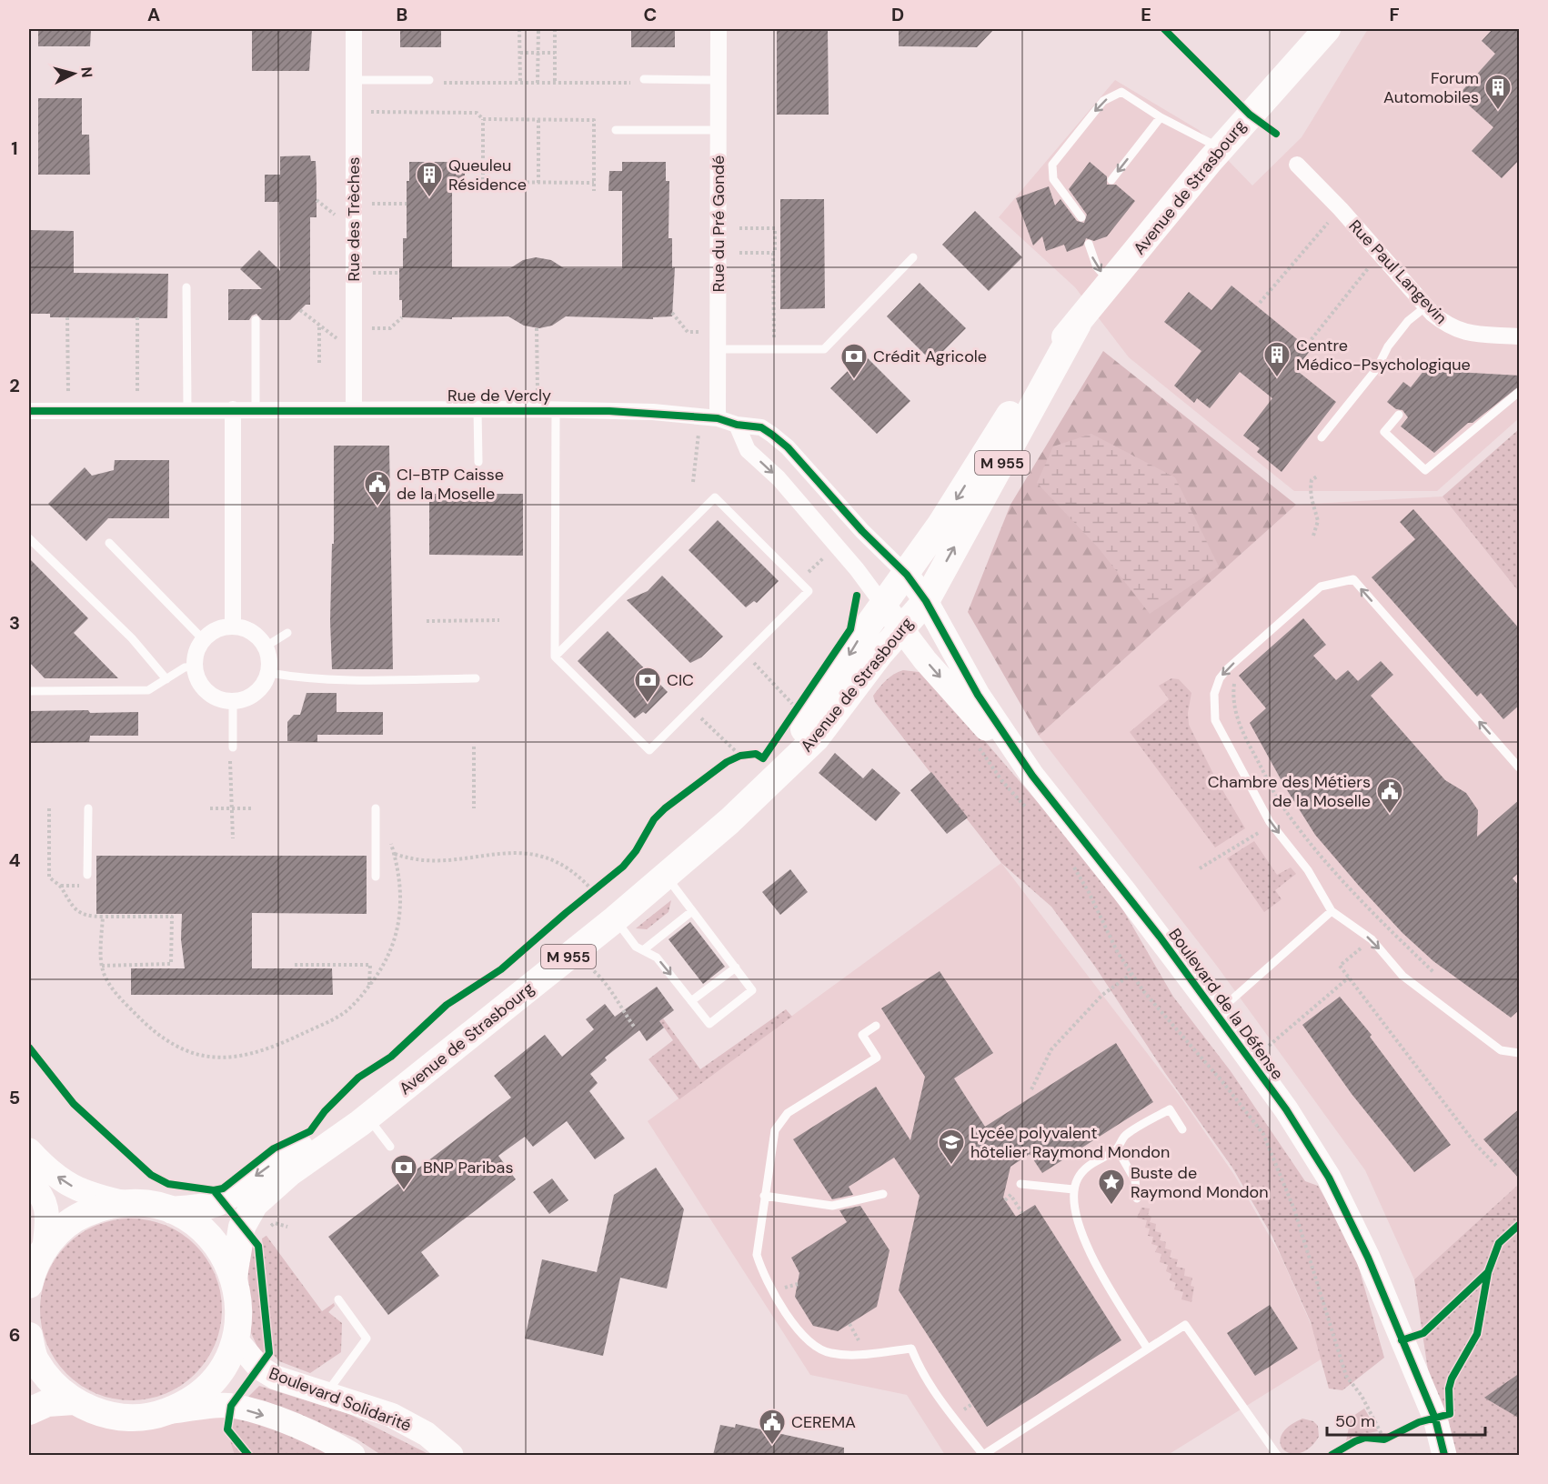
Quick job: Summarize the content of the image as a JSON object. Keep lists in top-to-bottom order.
{
  "streets": {
    "main road": ["Avenue de Strasbourg", "M 955"],
    "street": [
      "Rue des Trèches",
      "Rue du Pré Gondé",
      "Rue Paul Langevin",
      "Rue de Vercly",
      "Boulevard de la Défense",
      "Boulevard Solidarité"
    ]
  },
  "crossings": [
    ["Avenue de Strasbourg", "Rue de Vercly"],
    ["Avenue de Strasbourg", "Boulevard de la Défense"],
    ["Rue des Trèches", "Rue de Vercly"],
    ["Rue du Pré Gondé", "Rue de Vercly"],
    ["Rue de Vercly", "Boulevard de la Défense"]
  ],
  "places": {
    "building": ["Forum Automobiles", "Queuleu Résidence", "Centre Médico-Psychologique"],
    "bank": ["Crédit Agricole", "CIC", "BNP Paribas"],
    "public building": ["CI-BTP Caisse de la Moselle", "Chambre des Métiers de la Moselle", "CEREMA"],
    "school or university": ["Lycée polyvalent hôtelier Raymond Mondon"],
    "place": ["Buste de Raymond Mondon"]
  },
  "scale_bar": "50 m",
  "north": "right",
  "grid": {
    "columns": [
      "A",
      "B",
      "C",
      "D",
      "E",
      "F"
    ],
    "rows": [
      "1",
      "2",
      "3",
      "4",
      "5",
      "6"
    ]
  }
}
